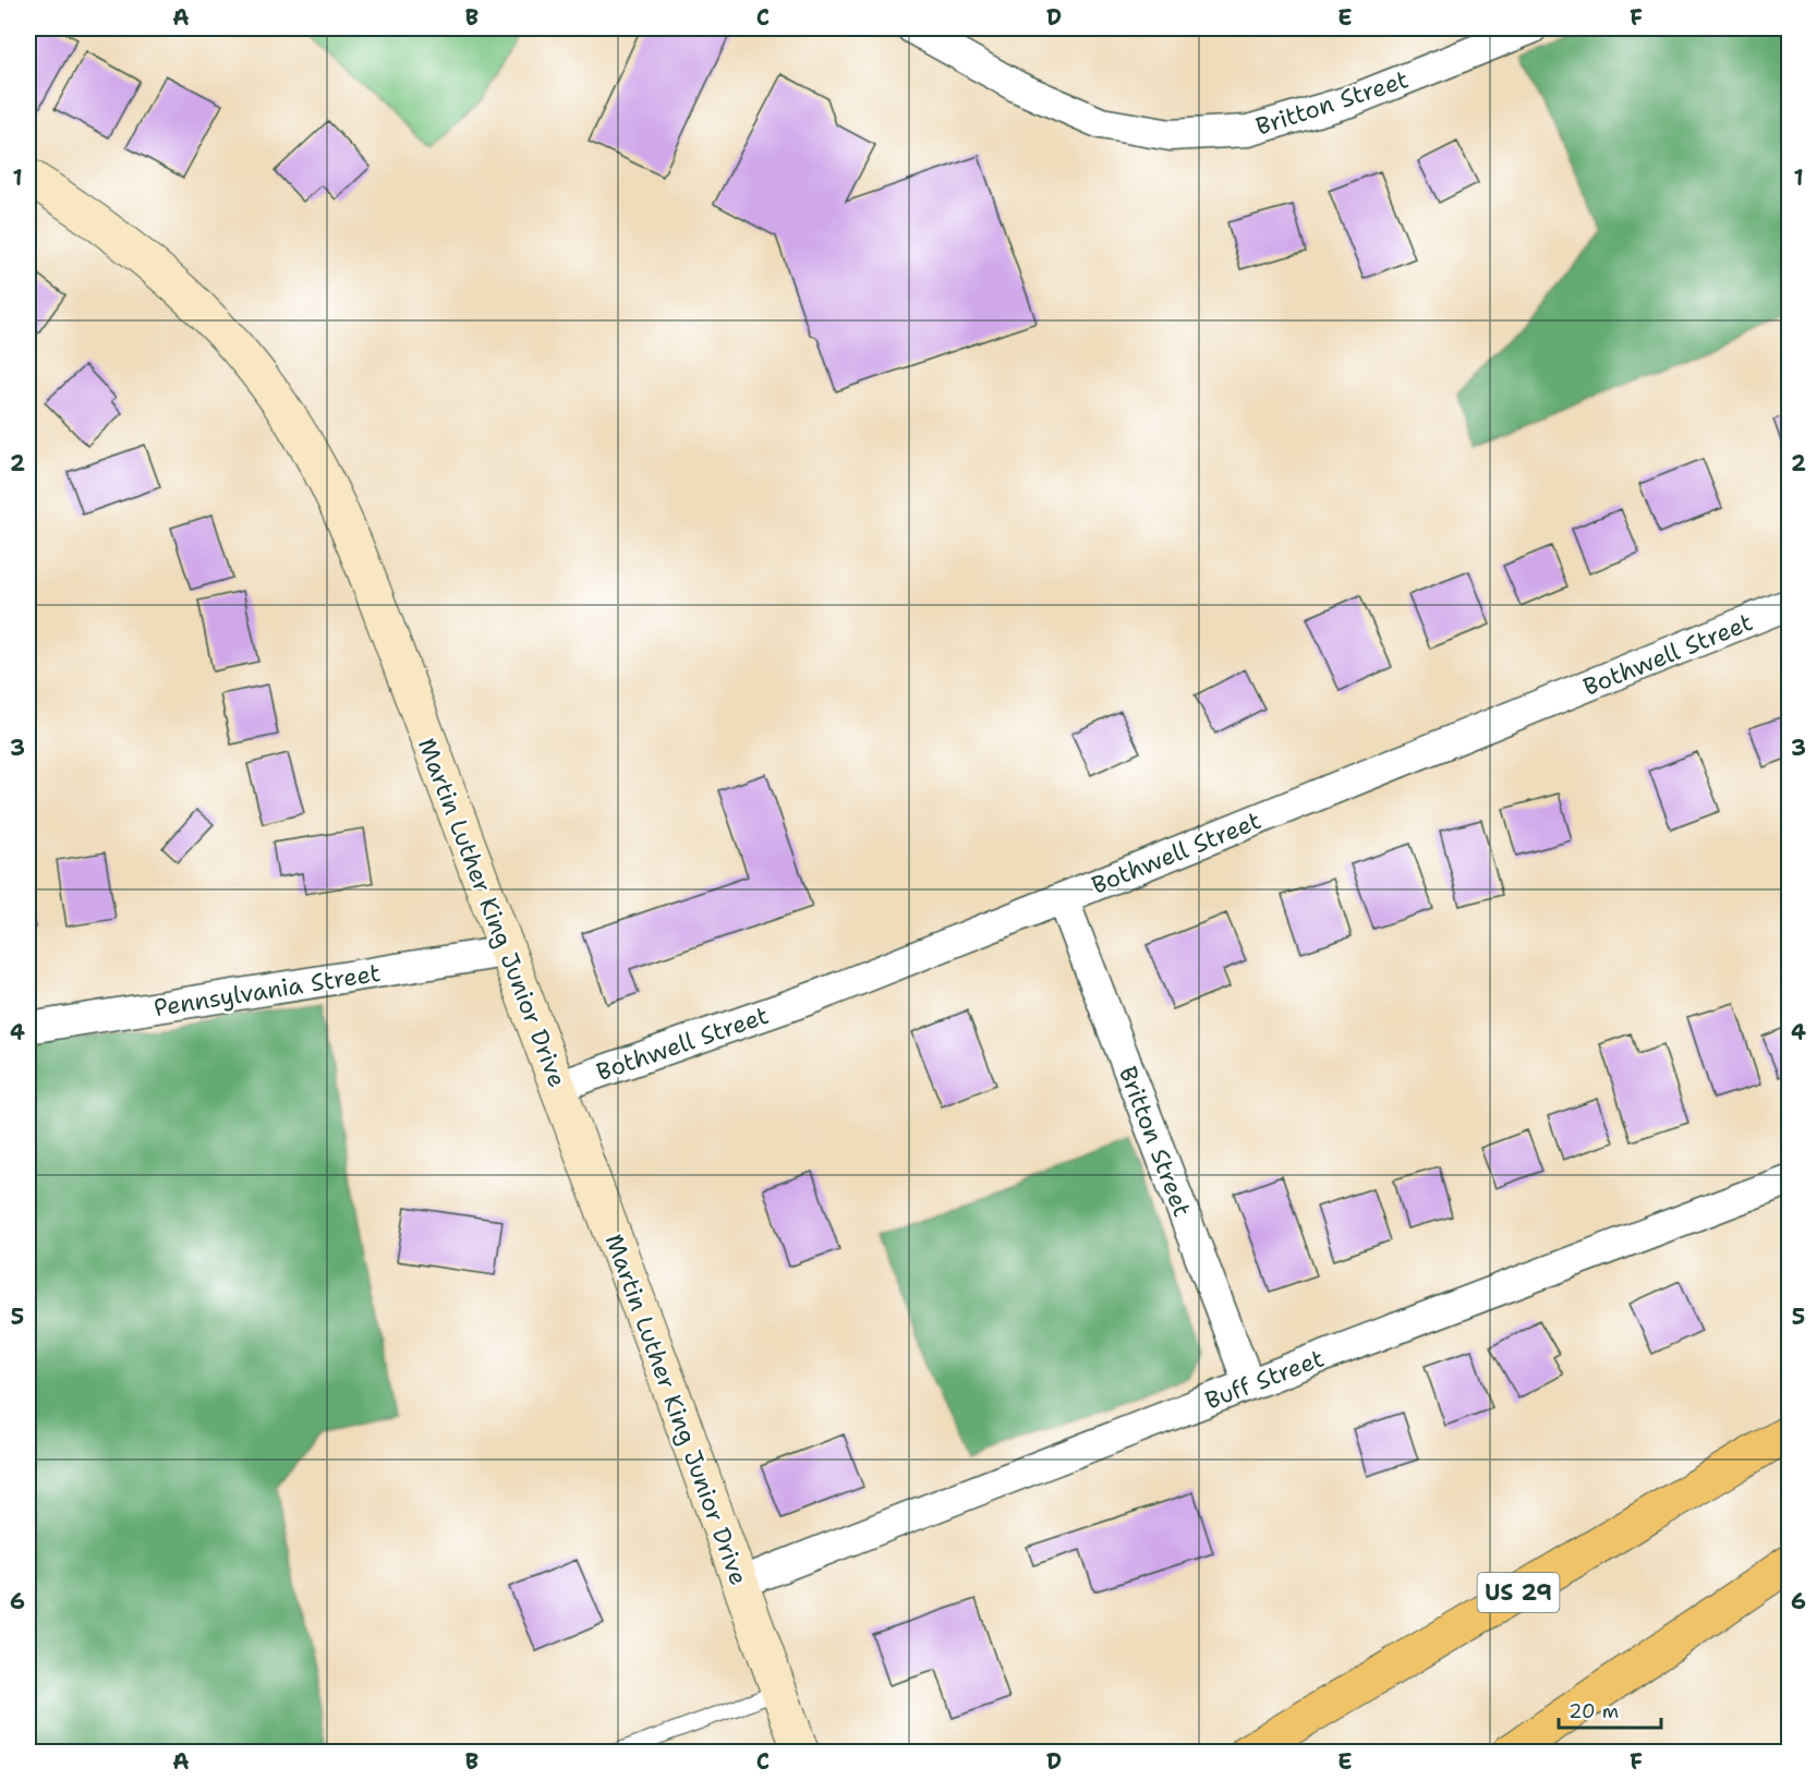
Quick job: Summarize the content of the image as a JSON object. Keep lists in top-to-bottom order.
{
  "streets": {
    "highway": ["US 29"],
    "main road": ["Martin Luther King Junior Drive"],
    "street": [
      "Britton Street",
      "Bothwell Street",
      "Pennsylvania Street",
      "Buff Street"
    ]
  },
  "crossings": [
    ["Britton Street", "Bothwell Street"],
    ["Britton Street", "Buff Street"],
    ["Bothwell Street", "Martin Luther King Junior Drive"],
    ["Martin Luther King Junior Drive", "Pennsylvania Street"],
    ["Martin Luther King Junior Drive", "Buff Street"]
  ],
  "scale_bar": "20 m",
  "grid": {
    "columns": [
      "A",
      "B",
      "C",
      "D",
      "E",
      "F"
    ],
    "rows": [
      "1",
      "2",
      "3",
      "4",
      "5",
      "6"
    ]
  }
}
